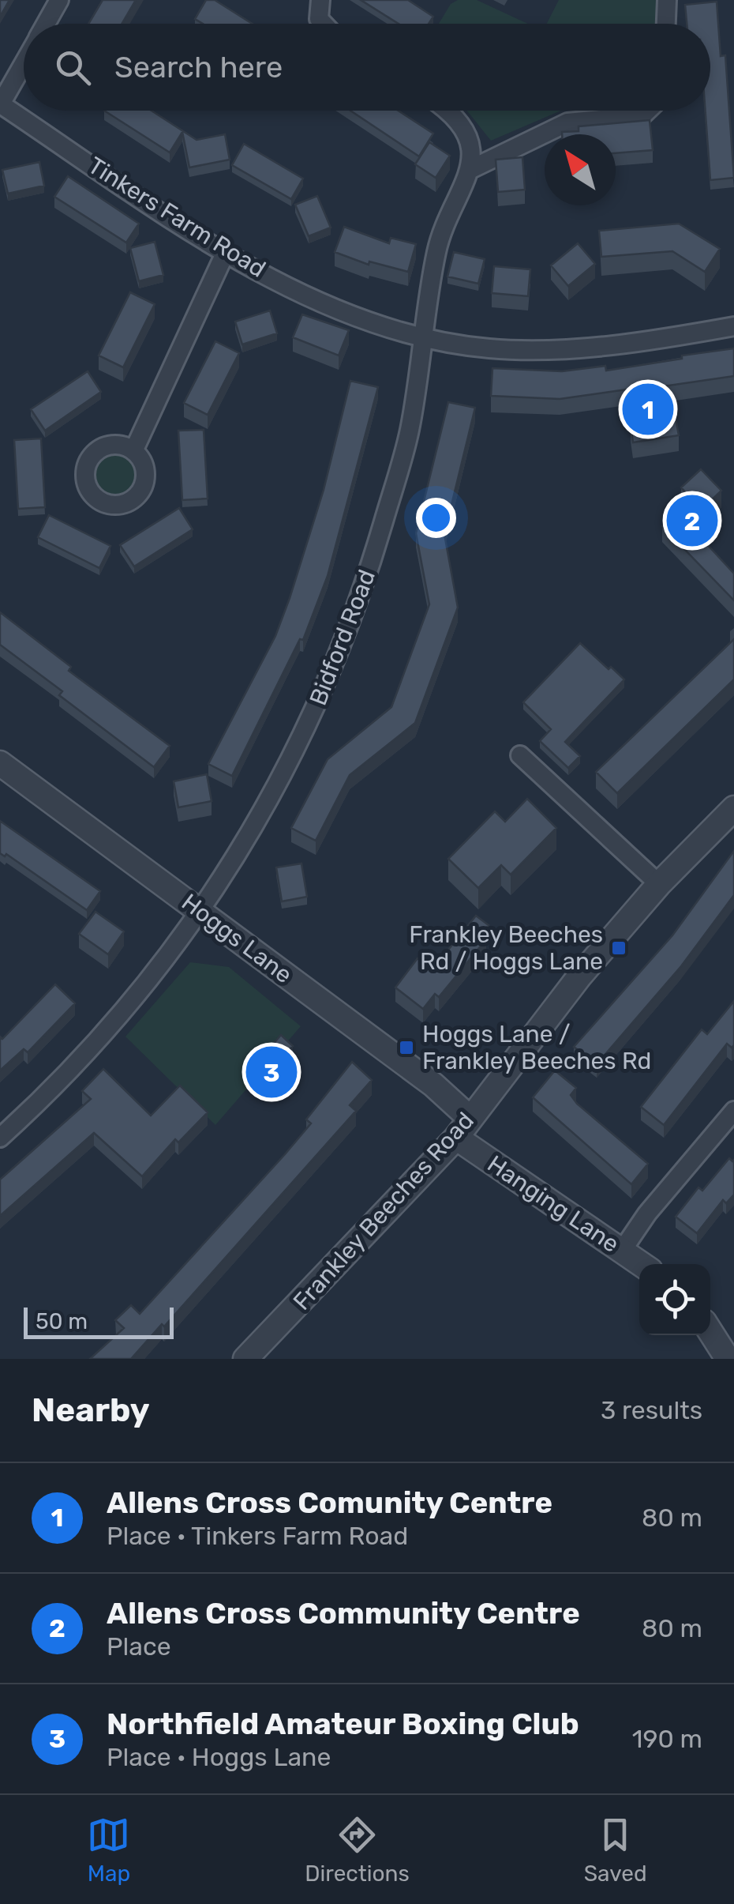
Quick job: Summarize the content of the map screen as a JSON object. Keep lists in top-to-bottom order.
{
  "streets": {
    "street": [
      "Tinkers Farm Road",
      "Bidford Road",
      "Hoggs Lane",
      "Hanging Lane",
      "Frankley Beeches Road"
    ]
  },
  "crossings": [
    ["Tinkers Farm Road", "Bidford Road"],
    ["Bidford Road", "Hoggs Lane"],
    ["Hoggs Lane", "Hanging Lane"],
    ["Hoggs Lane", "Frankley Beeches Road"],
    ["Hanging Lane", "Frankley Beeches Road"]
  ],
  "places": {
    "transit": ["Frankley Beeches Rd / Hoggs Lane", "Hoggs Lane / Frankley Beeches Rd"]
  },
  "scale_bar": "50 m",
  "north": "top left",
  "page": {
    "search": "Search here",
    "pins": ["1", "2", "3"],
    "scale": "50 m",
    "heading": ["Nearby", "3 results"],
    "list": [
      {
        "mark": "1",
        "name": "Allens Cross Comunity Centre",
        "note": "Place · Tinkers Farm Road",
        "value": "80 m"
      },
      {
        "mark": "2",
        "name": "Allens Cross Community Centre",
        "note": "Place",
        "value": "80 m"
      },
      {
        "mark": "3",
        "name": "Northfield Amateur Boxing Club",
        "note": "Place · Hoggs Lane",
        "value": "190 m"
      }
    ],
    "nav": ["Map", "Directions", "Saved"]
  }
}
